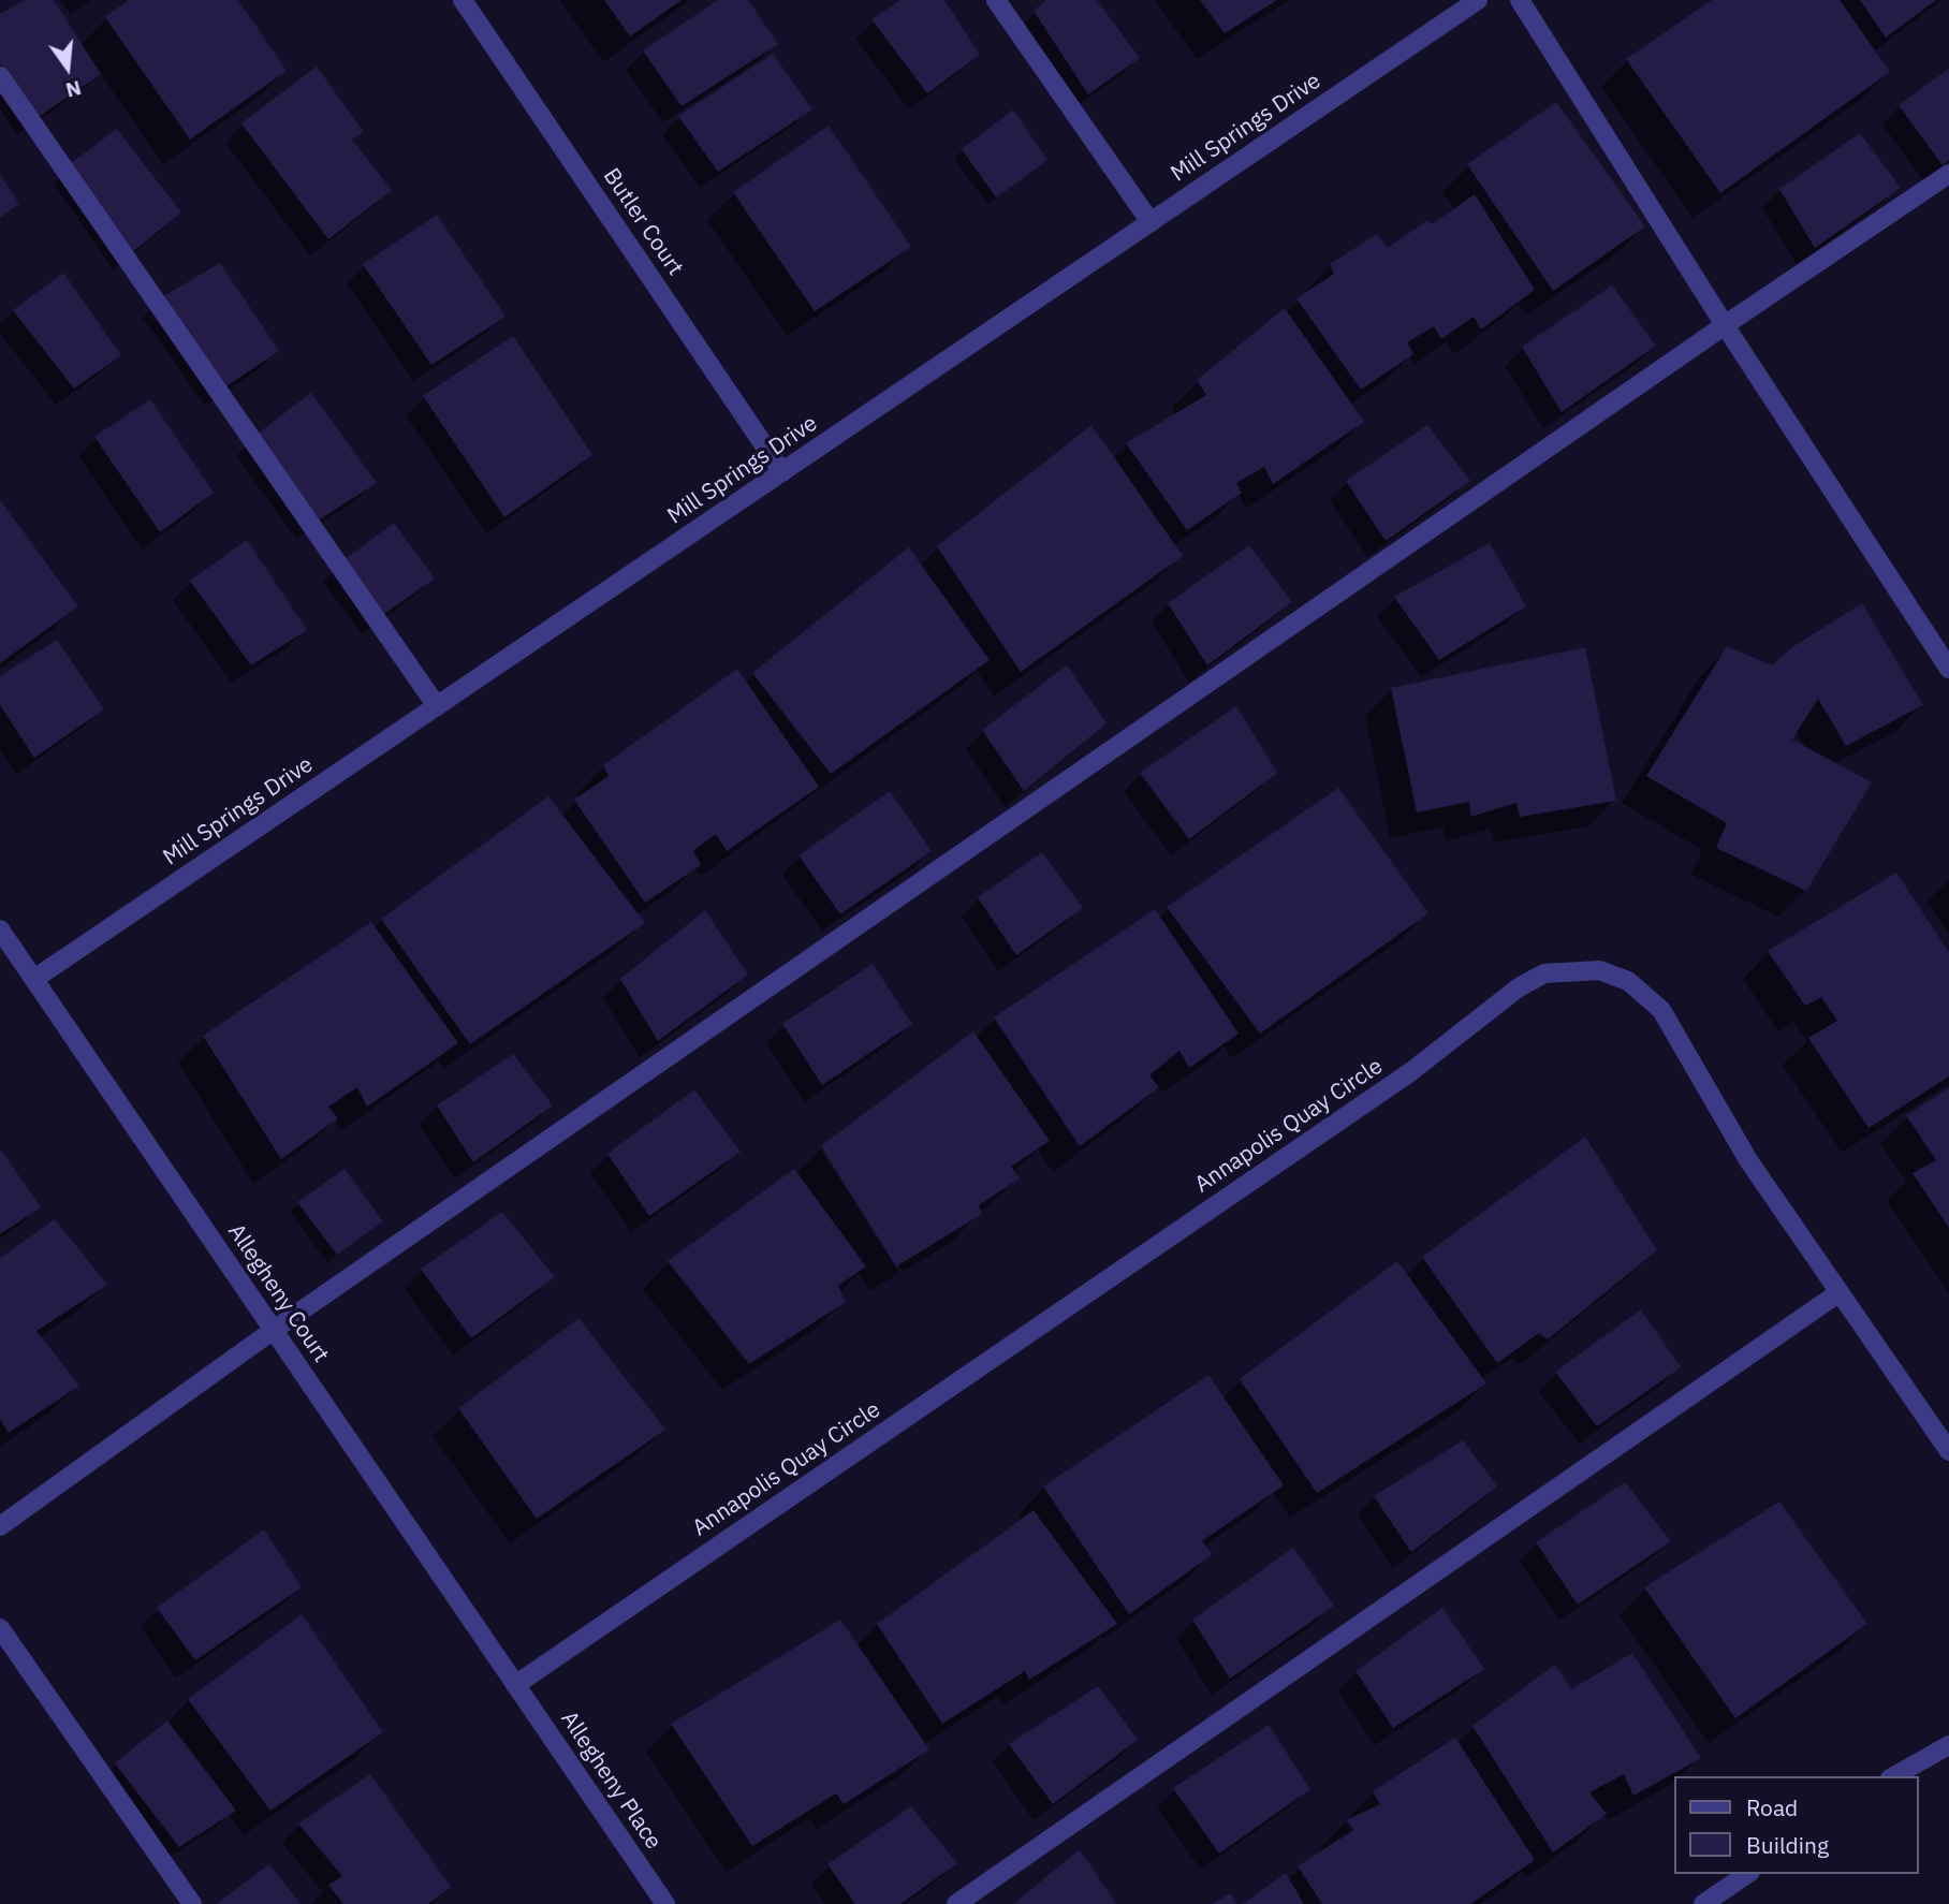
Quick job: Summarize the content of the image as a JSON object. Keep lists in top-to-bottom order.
{
  "streets": {
    "street": [
      "Mill Springs Drive",
      "Butler Court",
      "Annapolis Quay Circle",
      "Allegheny Court",
      "Allegheny Place"
    ]
  },
  "crossings": [
    ["Mill Springs Drive", "Butler Court"],
    ["Mill Springs Drive", "Allegheny Court"],
    ["Annapolis Quay Circle", "Allegheny Court"],
    ["Annapolis Quay Circle", "Allegheny Place"],
    ["Allegheny Court", "Allegheny Place"]
  ],
  "legend": ["Road", "Building"],
  "north": "bottom"
}
